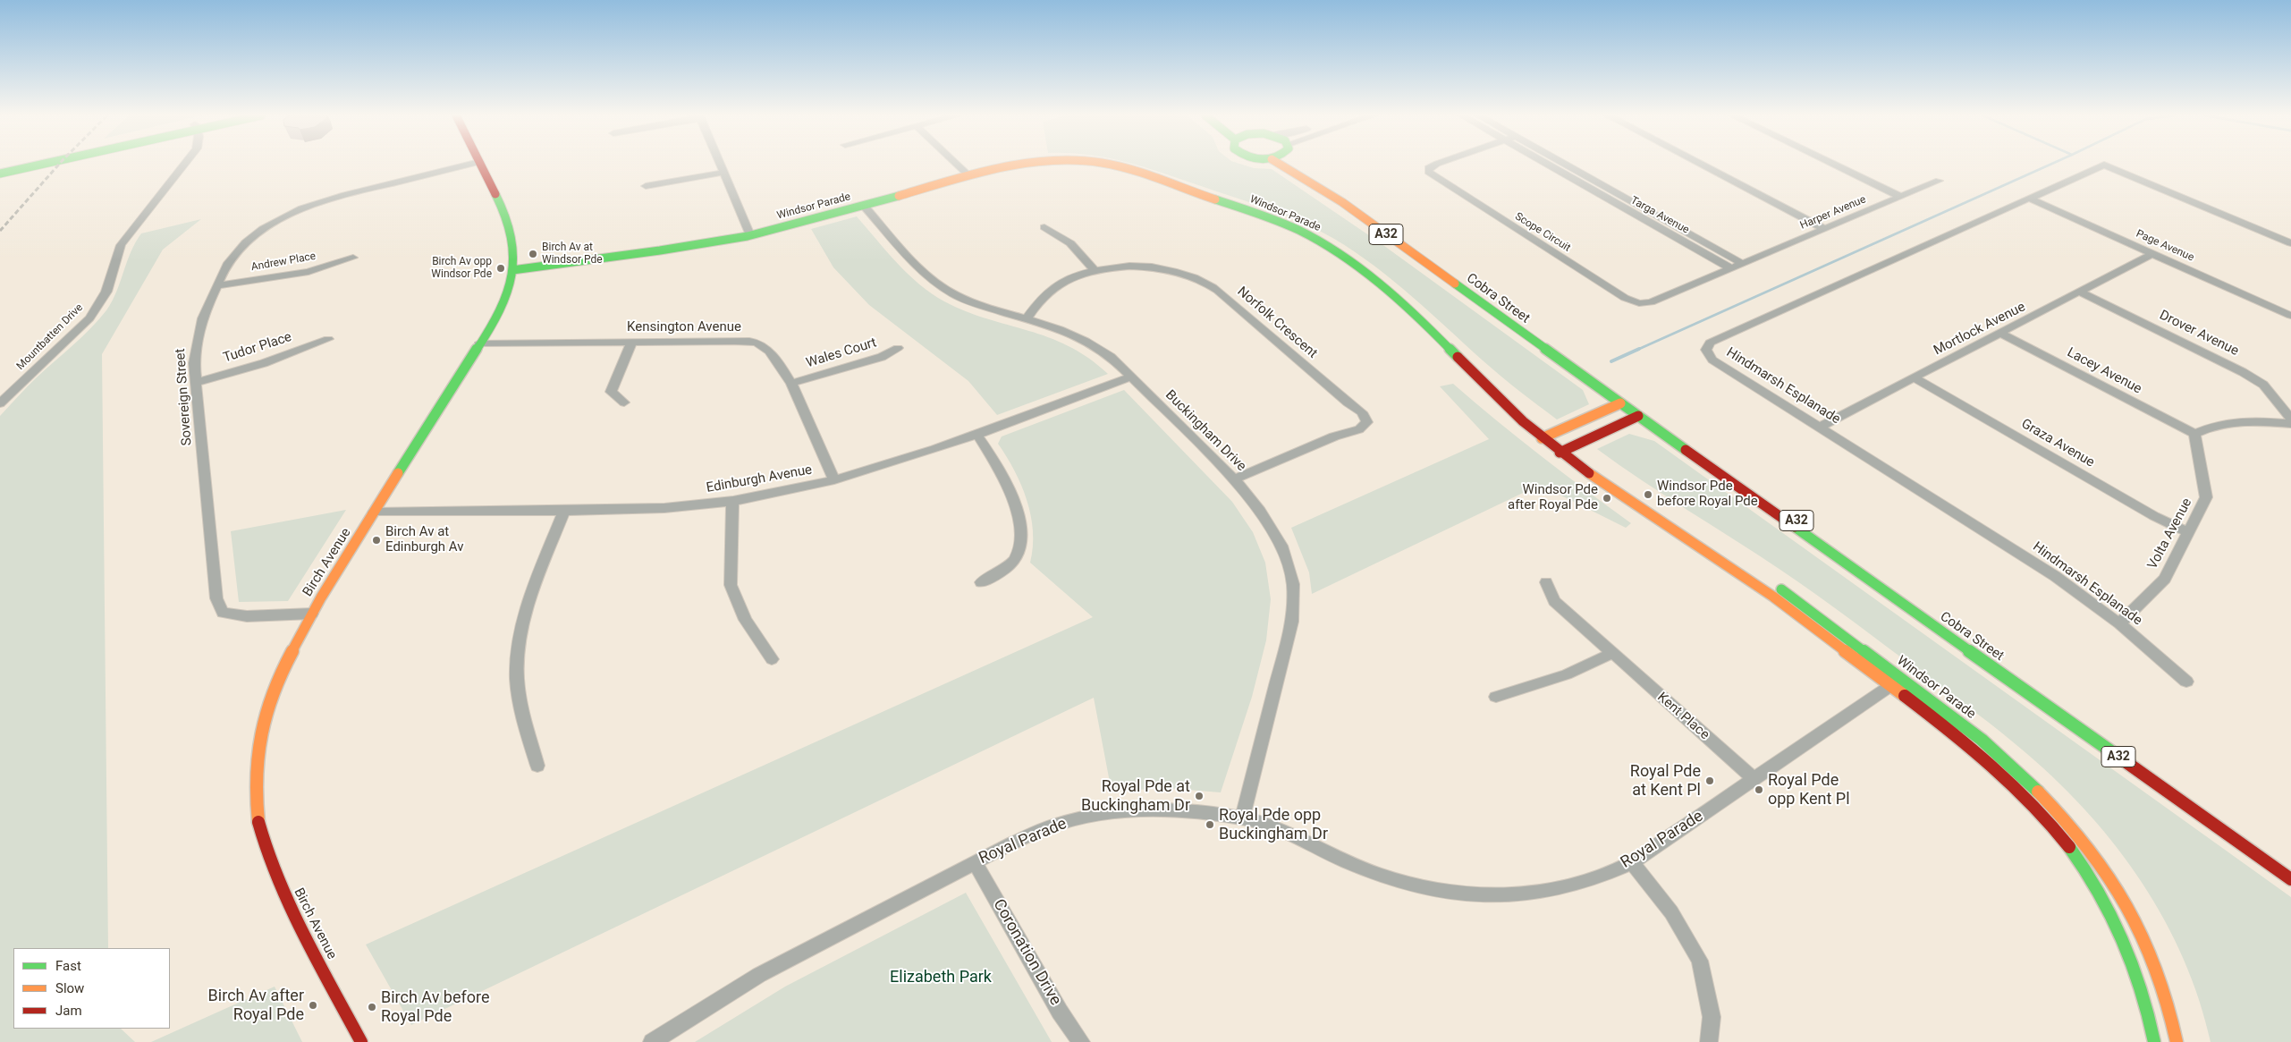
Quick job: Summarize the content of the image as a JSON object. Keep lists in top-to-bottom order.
{
  "streets": {
    "main road": [
      "Windsor Parade",
      "A32",
      "Cobra Street",
      "Birch Avenue"
    ],
    "street": [
      "Harper Avenue",
      "Targa Avenue",
      "Scope Circuit",
      "Page Avenue",
      "Andrew Place",
      "Norfolk Crescent",
      "Kensington Avenue",
      "Mortlock Avenue",
      "Drover Avenue",
      "Mountbatten Drive",
      "Tudor Place",
      "Wales Court",
      "Lacey Avenue",
      "Hindmarsh Esplanade",
      "Sovereign Street",
      "Buckingham Drive",
      "Graza Avenue",
      "Edinburgh Avenue",
      "Volta Avenue",
      "Kent Place",
      "Royal Parade",
      "Coronation Drive"
    ]
  },
  "crossings": [
    ["Windsor Parade", "Buckingham Drive"],
    ["Windsor Parade", "Birch Avenue"],
    ["Windsor Parade", "Royal Parade"],
    ["Harper Avenue", "Targa Avenue"],
    ["Harper Avenue", "Scope Circuit"],
    ["Targa Avenue", "Scope Circuit"],
    ["Page Avenue", "Mortlock Avenue"],
    ["Page Avenue", "Hindmarsh Esplanade"],
    ["Andrew Place", "Sovereign Street"],
    ["Norfolk Crescent", "Buckingham Drive"],
    ["Kensington Avenue", "Wales Court"],
    ["Kensington Avenue", "Edinburgh Avenue"],
    ["Kensington Avenue", "Birch Avenue"],
    ["Mortlock Avenue", "Drover Avenue"],
    ["Mortlock Avenue", "Lacey Avenue"],
    ["Mortlock Avenue", "Hindmarsh Esplanade"],
    ["Mortlock Avenue", "Graza Avenue"],
    ["Tudor Place", "Sovereign Street"],
    ["Lacey Avenue", "Volta Avenue"],
    ["Hindmarsh Esplanade", "Volta Avenue"],
    ["Sovereign Street", "Birch Avenue"],
    ["Buckingham Drive", "Edinburgh Avenue"],
    ["Buckingham Drive", "Royal Parade"],
    ["Graza Avenue", "Volta Avenue"],
    ["Edinburgh Avenue", "Birch Avenue"],
    ["Kent Place", "Royal Parade"],
    ["Royal Parade", "Coronation Drive"]
  ],
  "parks": ["Elizabeth Park"],
  "places": [
    "Birch Av at Windsor Pde",
    "Birch Av opp Windsor Pde",
    "Windsor Pde before Royal Pde",
    "Windsor Pde after Royal Pde",
    "Birch Av at Edinburgh Av",
    "Royal Pde at Kent Pl",
    "Royal Pde opp Kent Pl",
    "Royal Pde at Buckingham Dr",
    "Royal Pde opp Buckingham Dr",
    "Birch Av after Royal Pde",
    "Birch Av before Royal Pde"
  ],
  "legend": ["Fast", "Slow", "Jam"]
}
